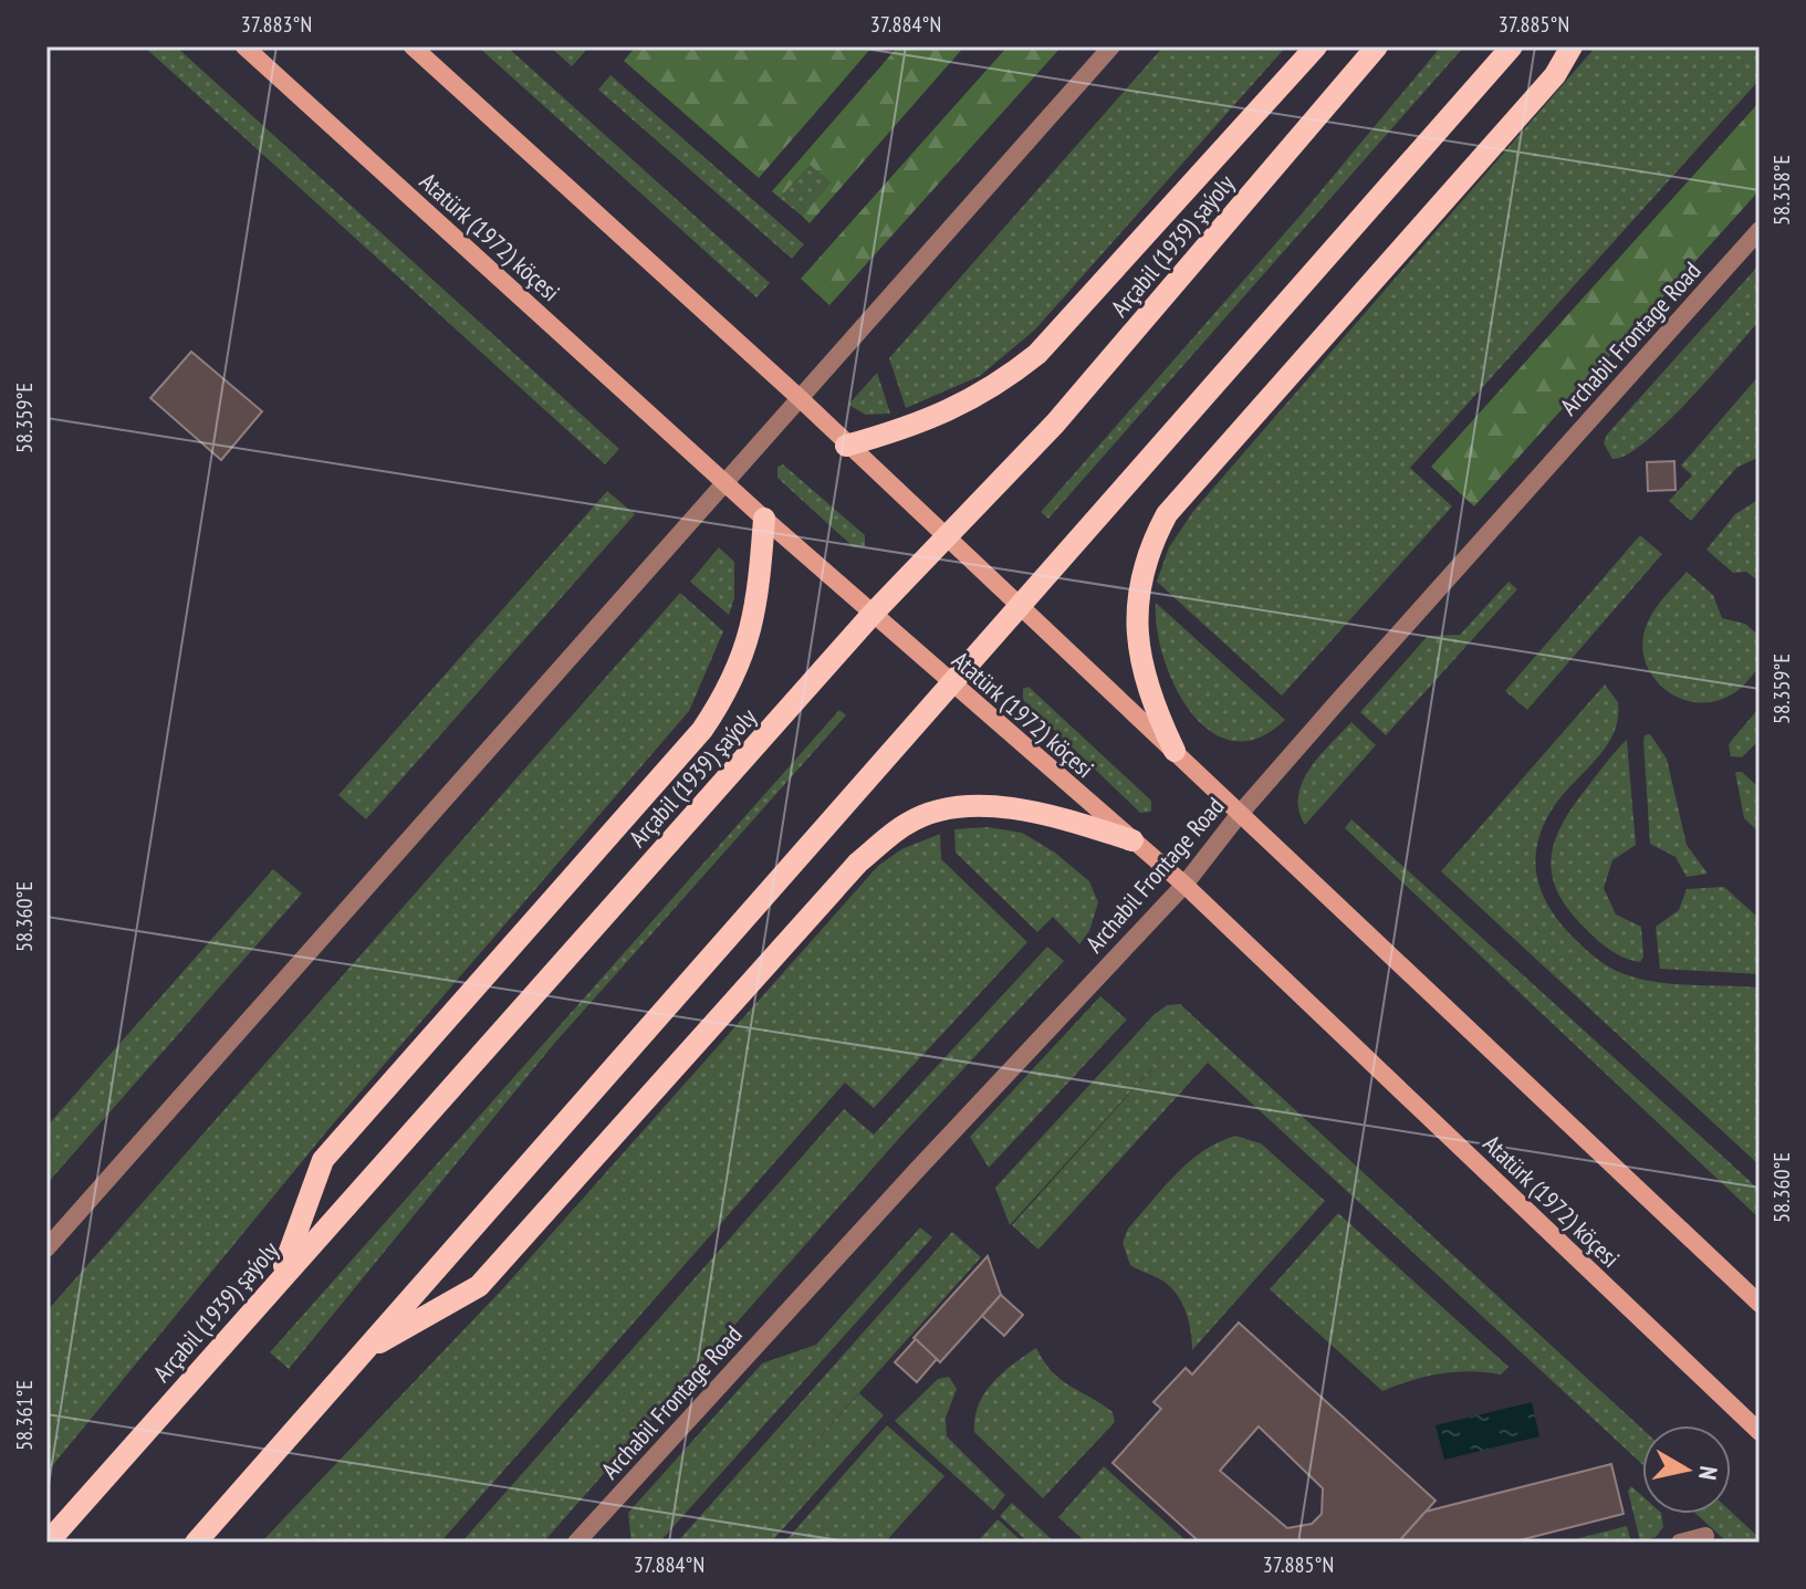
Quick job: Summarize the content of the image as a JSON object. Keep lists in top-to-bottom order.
{
  "streets": {
    "main road": ["Atatürk (1972) köçesi", "Arçabil (1939) şaýoly"],
    "street": ["Archabil Frontage Road"]
  },
  "crossings": [
    ["Atatürk (1972) köçesi", "Arçabil (1939) şaýoly"],
    ["Atatürk (1972) köçesi", "Archabil Frontage Road"]
  ],
  "north": "right",
  "coordinates": [
    "37.883°N",
    "37.884°N",
    "37.885°N",
    "58.358°E",
    "58.359°E",
    "58.360°E",
    "58.361°E"
  ]
}
